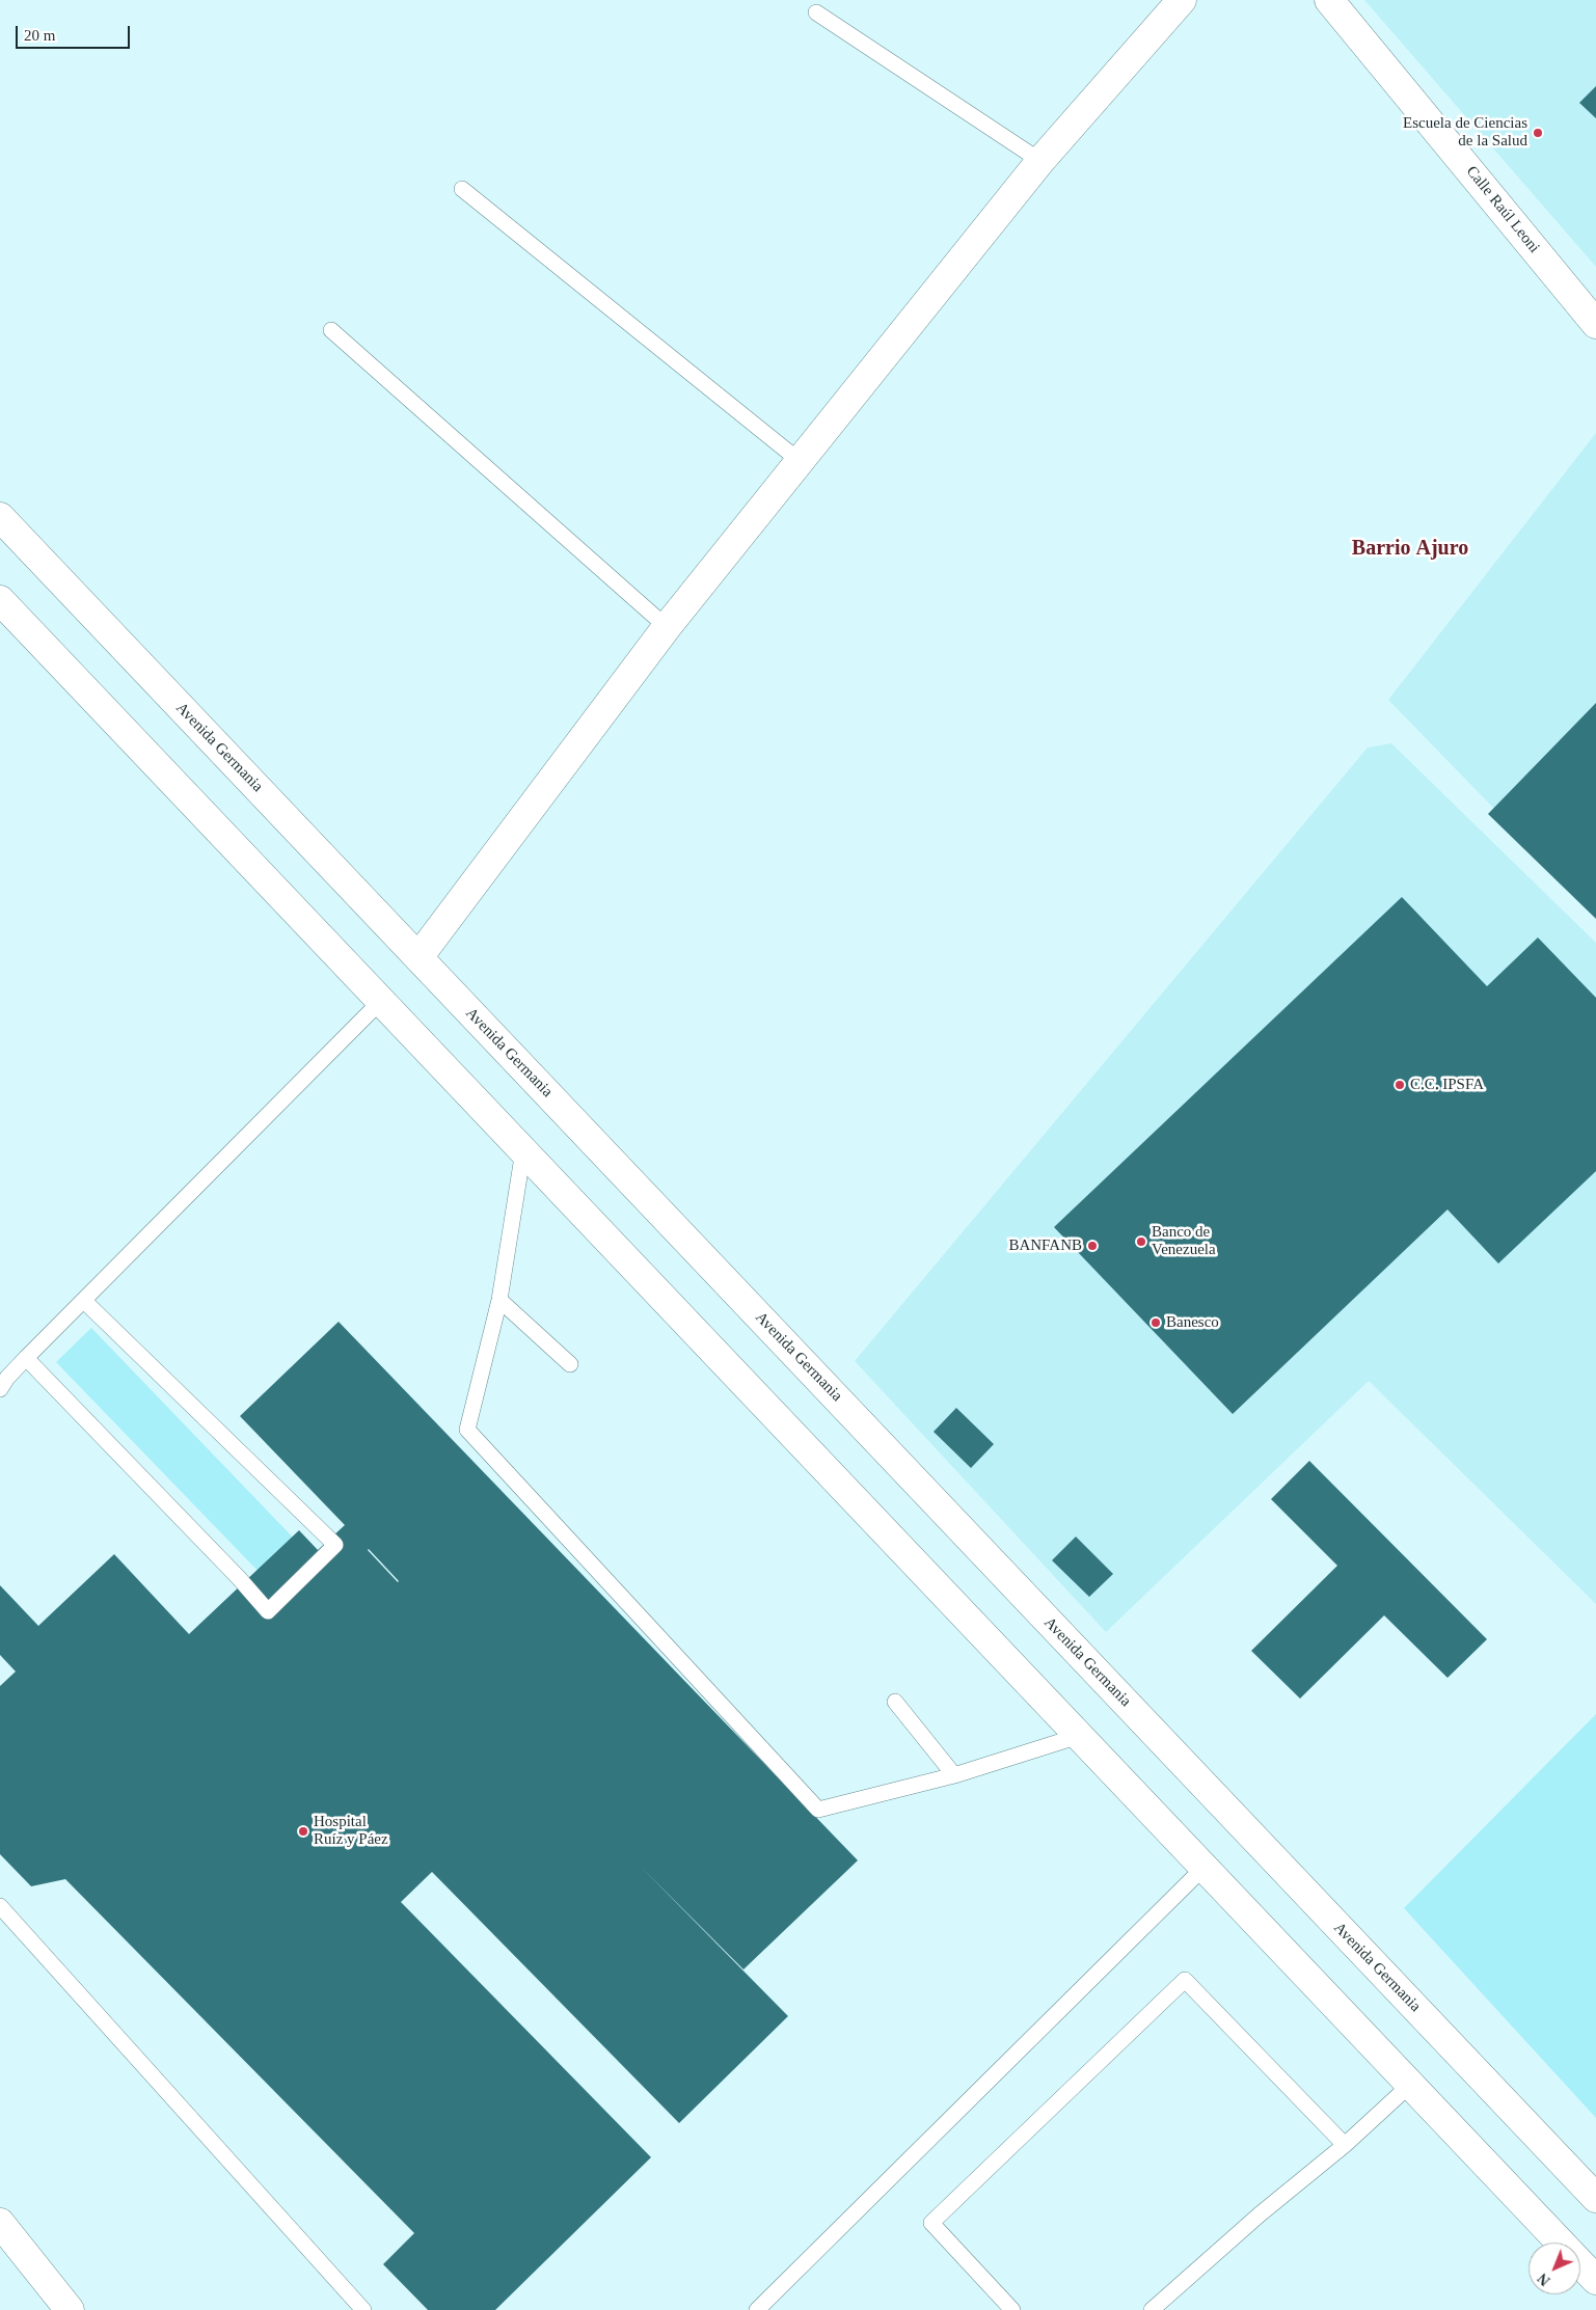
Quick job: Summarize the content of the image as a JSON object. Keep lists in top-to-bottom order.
{
  "streets": {
    "street": ["Calle Raúl Leoni", "Avenida Germania"]
  },
  "districts": ["Barrio Ajuro"],
  "places": [
    "Escuela de Ciencias de la Salud",
    "C.C. IPSFA",
    "Banco de Venezuela",
    "BANFANB",
    "Banesco",
    "Hospital Ruíz y Páez"
  ],
  "scale_bar": "20 m",
  "north": "bottom left"
}
